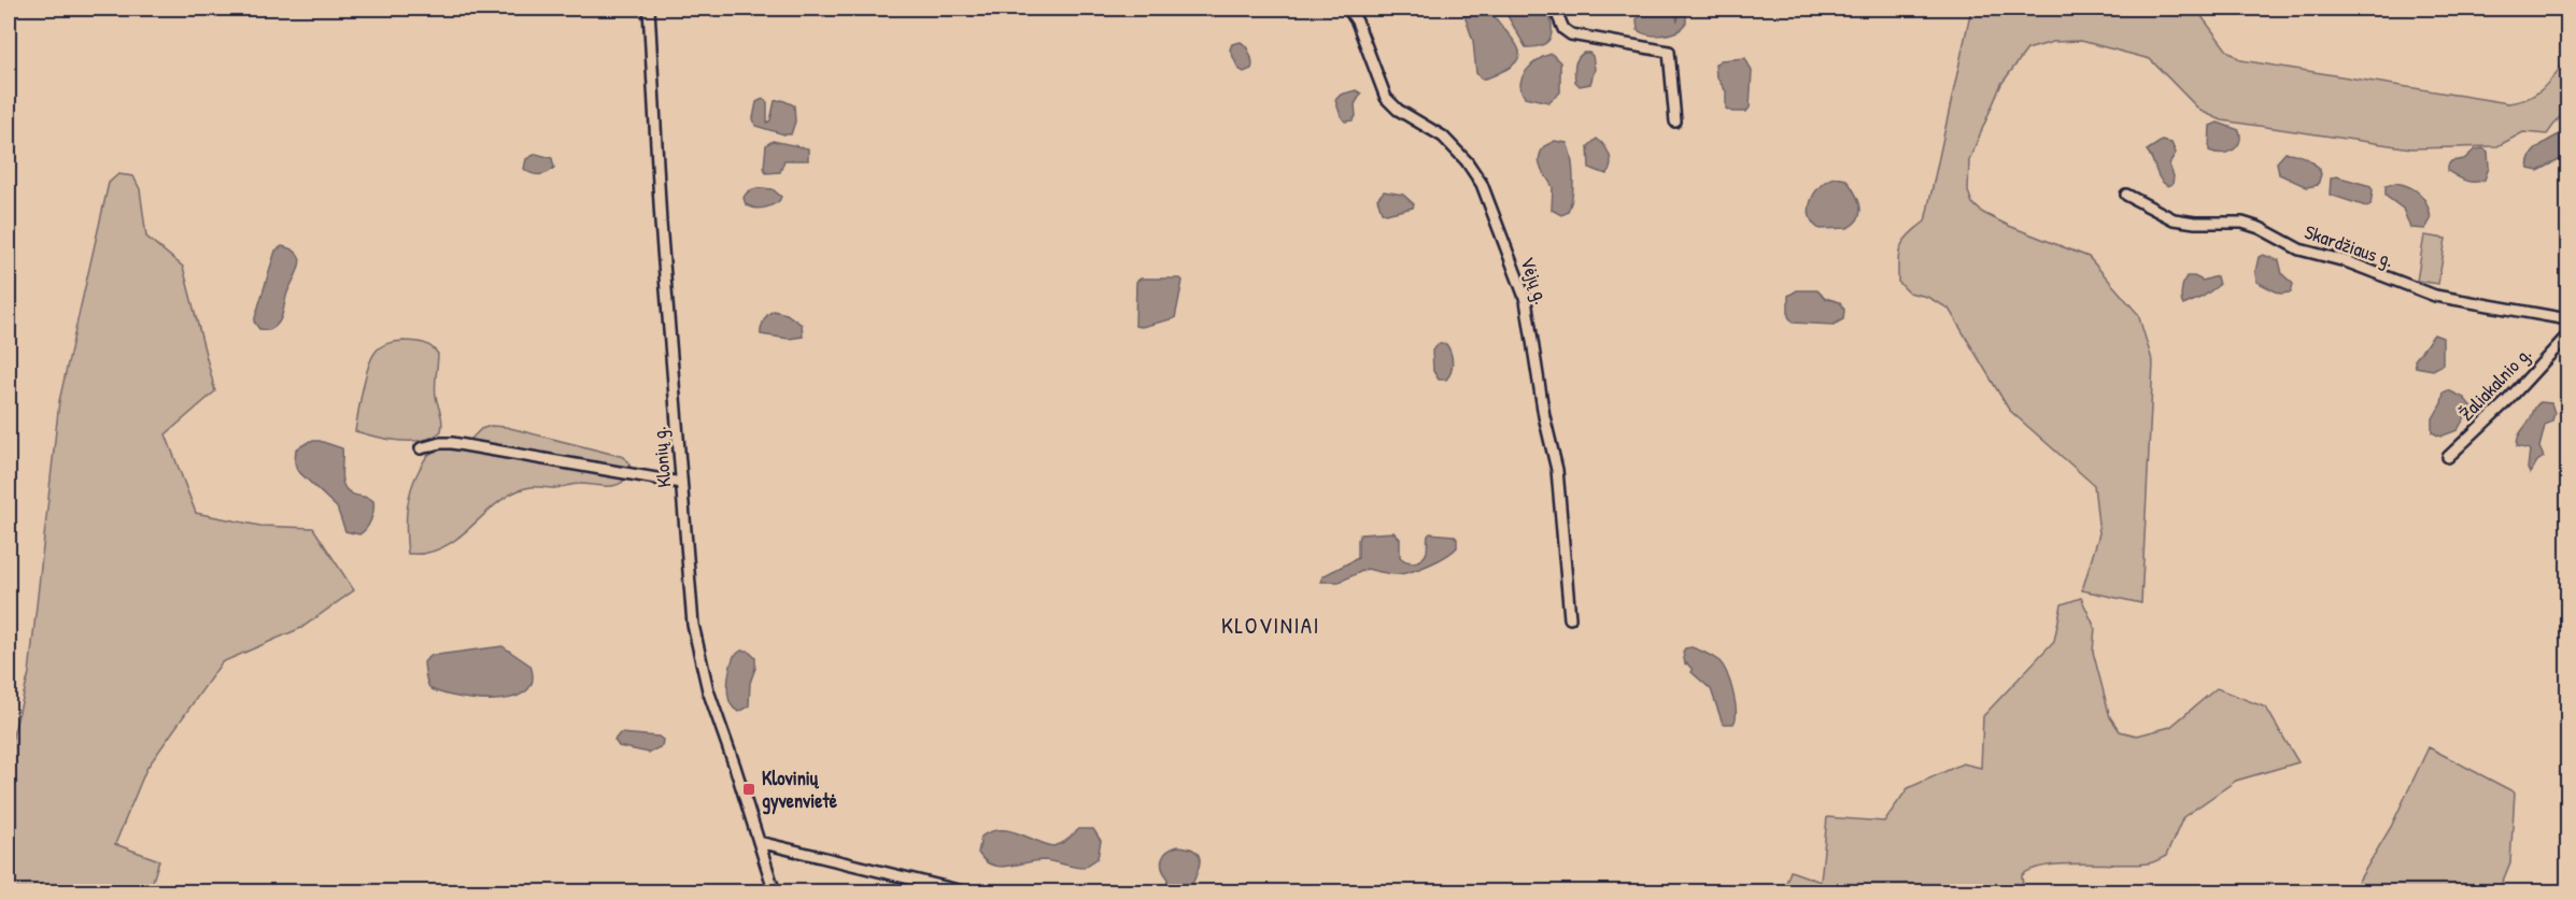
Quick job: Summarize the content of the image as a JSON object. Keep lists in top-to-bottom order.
{
  "streets": {
    "street": [
      "Skardžiaus g.",
      "Vėjų g.",
      "Žaliakalnio g.",
      "Klonių g."
    ]
  },
  "districts": ["KLOVINIAI"],
  "places": {
    "transit": ["Klovinių gyvenvietė"]
  }
}
